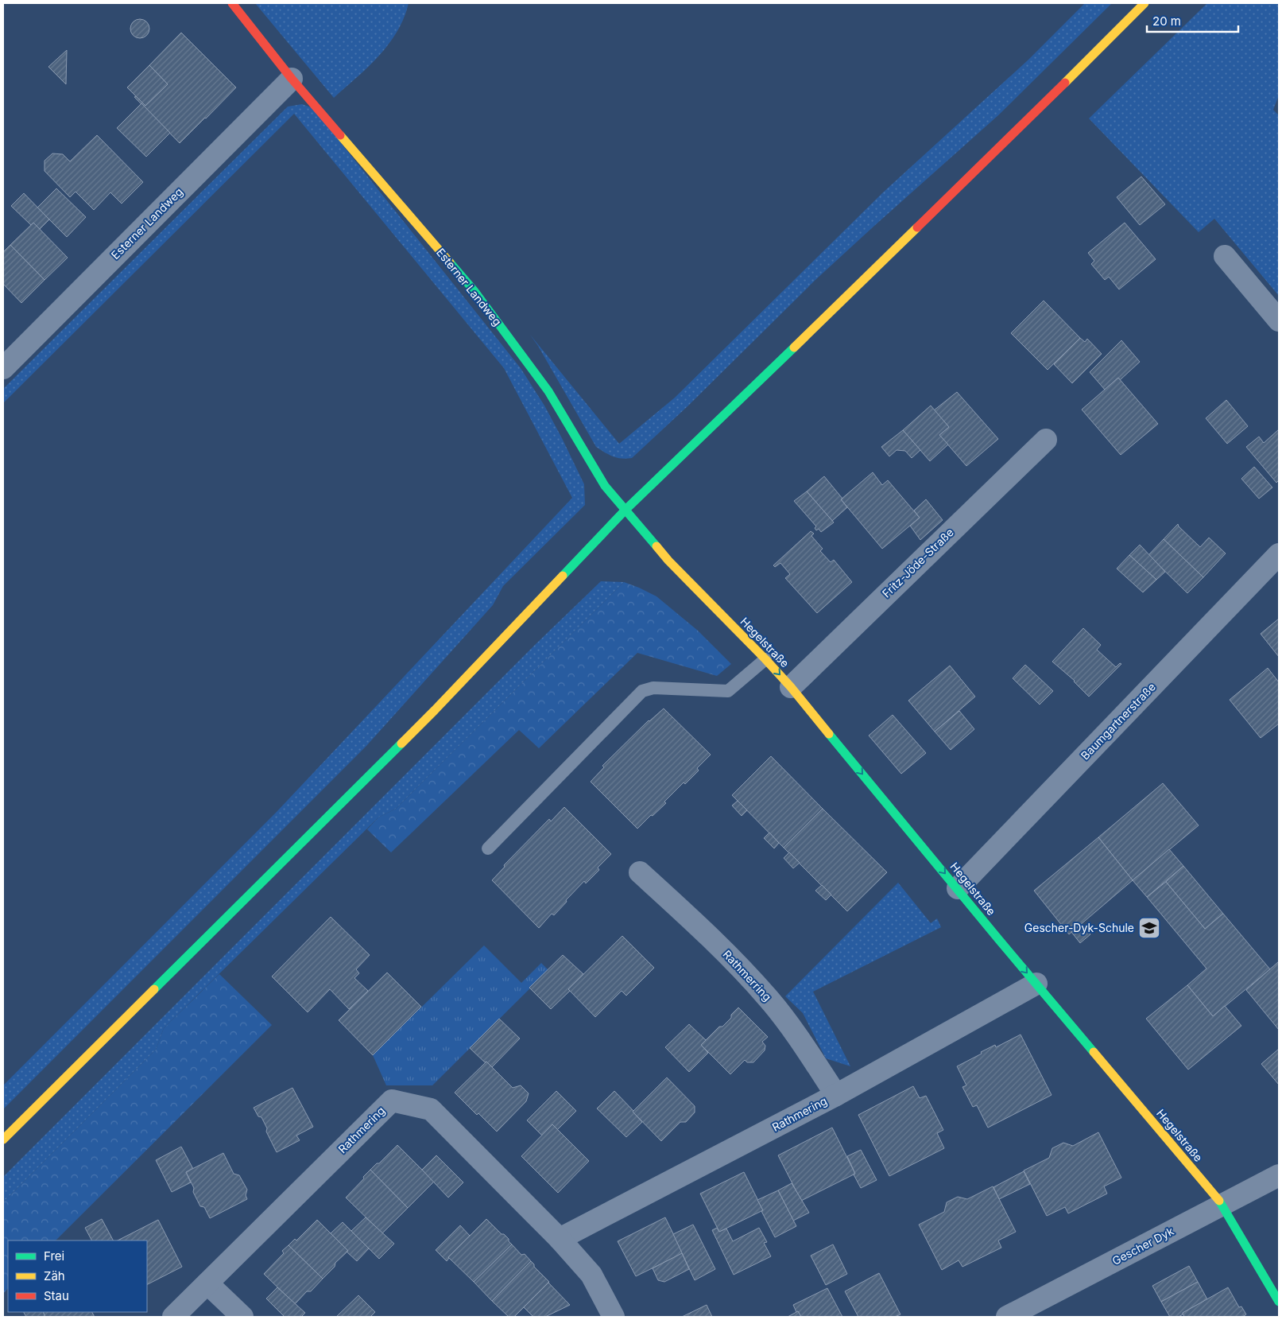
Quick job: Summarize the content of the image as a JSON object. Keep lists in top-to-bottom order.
{
  "streets": {
    "street": [
      "Esterner Landweg",
      "Fritz-Jöde-Straße",
      "Hegelstraße",
      "Baumgartnerstraße",
      "Rathmerring",
      "Rathmering",
      "Gescher Dyk"
    ]
  },
  "crossings": [
    ["Esterner Landweg", "Hegelstraße"],
    ["Fritz-Jöde-Straße", "Hegelstraße"],
    ["Hegelstraße", "Baumgartnerstraße"],
    ["Hegelstraße", "Rathmering"],
    ["Hegelstraße", "Gescher Dyk"],
    ["Rathmerring", "Rathmering"]
  ],
  "one_way": ["Hegelstraße"],
  "places": {
    "school or university": ["Gescher-Dyk-Schule"]
  },
  "legend": ["Frei", "Zäh", "Stau"],
  "scale_bar": "20 m"
}
